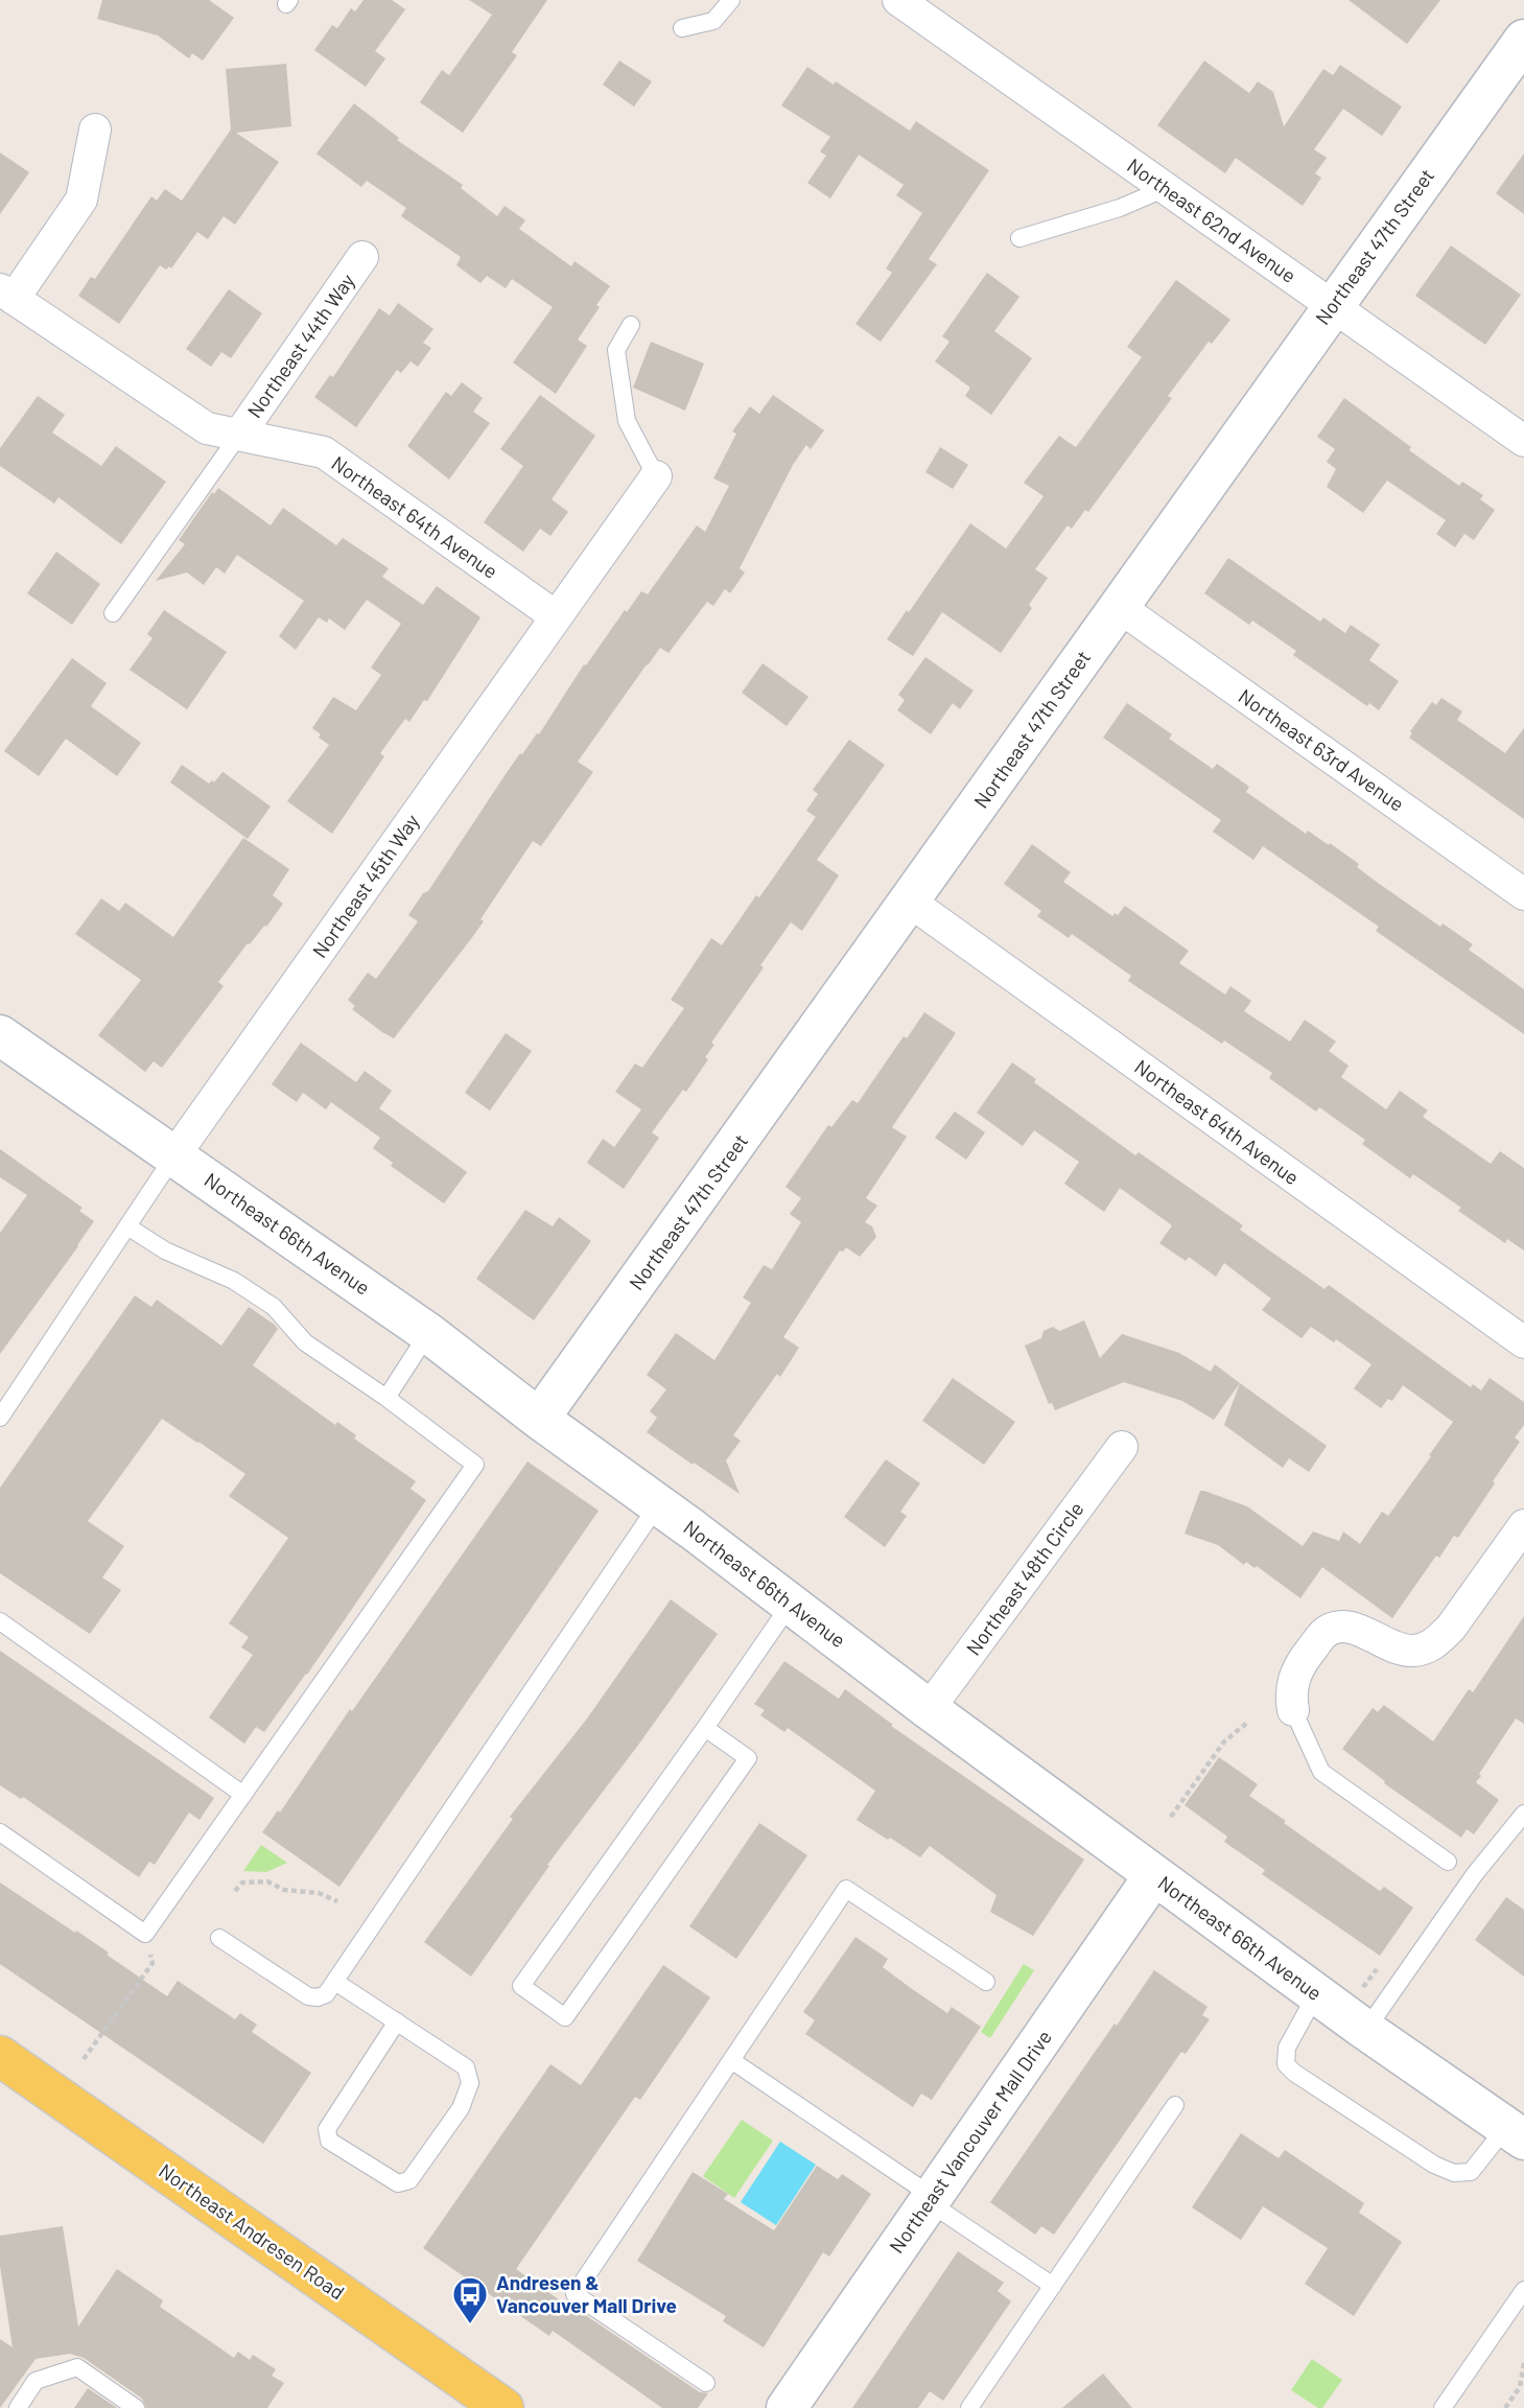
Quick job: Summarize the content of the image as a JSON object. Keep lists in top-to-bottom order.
{
  "streets": {
    "main road": ["Northeast Andresen Road"],
    "street": [
      "Northeast 62nd Avenue",
      "Northeast 47th Street",
      "Northeast 44th Way",
      "Northeast 64th Avenue",
      "Northeast 63rd Avenue",
      "Northeast 45th Way",
      "Northeast 66th Avenue",
      "Northeast 48th Circle",
      "Northeast Vancouver Mall Drive"
    ]
  },
  "crossings": [
    ["Northeast 62nd Avenue", "Northeast 47th Street"],
    ["Northeast 47th Street", "Northeast 64th Avenue"],
    ["Northeast 47th Street", "Northeast 63rd Avenue"],
    ["Northeast 47th Street", "Northeast 66th Avenue"],
    ["Northeast 44th Way", "Northeast 64th Avenue"],
    ["Northeast 64th Avenue", "Northeast 45th Way"],
    ["Northeast 45th Way", "Northeast 66th Avenue"],
    ["Northeast 66th Avenue", "Northeast 48th Circle"],
    ["Northeast 66th Avenue", "Northeast Vancouver Mall Drive"]
  ],
  "places": {
    "bus stop": ["Andresen & Vancouver Mall Drive"]
  }
}
